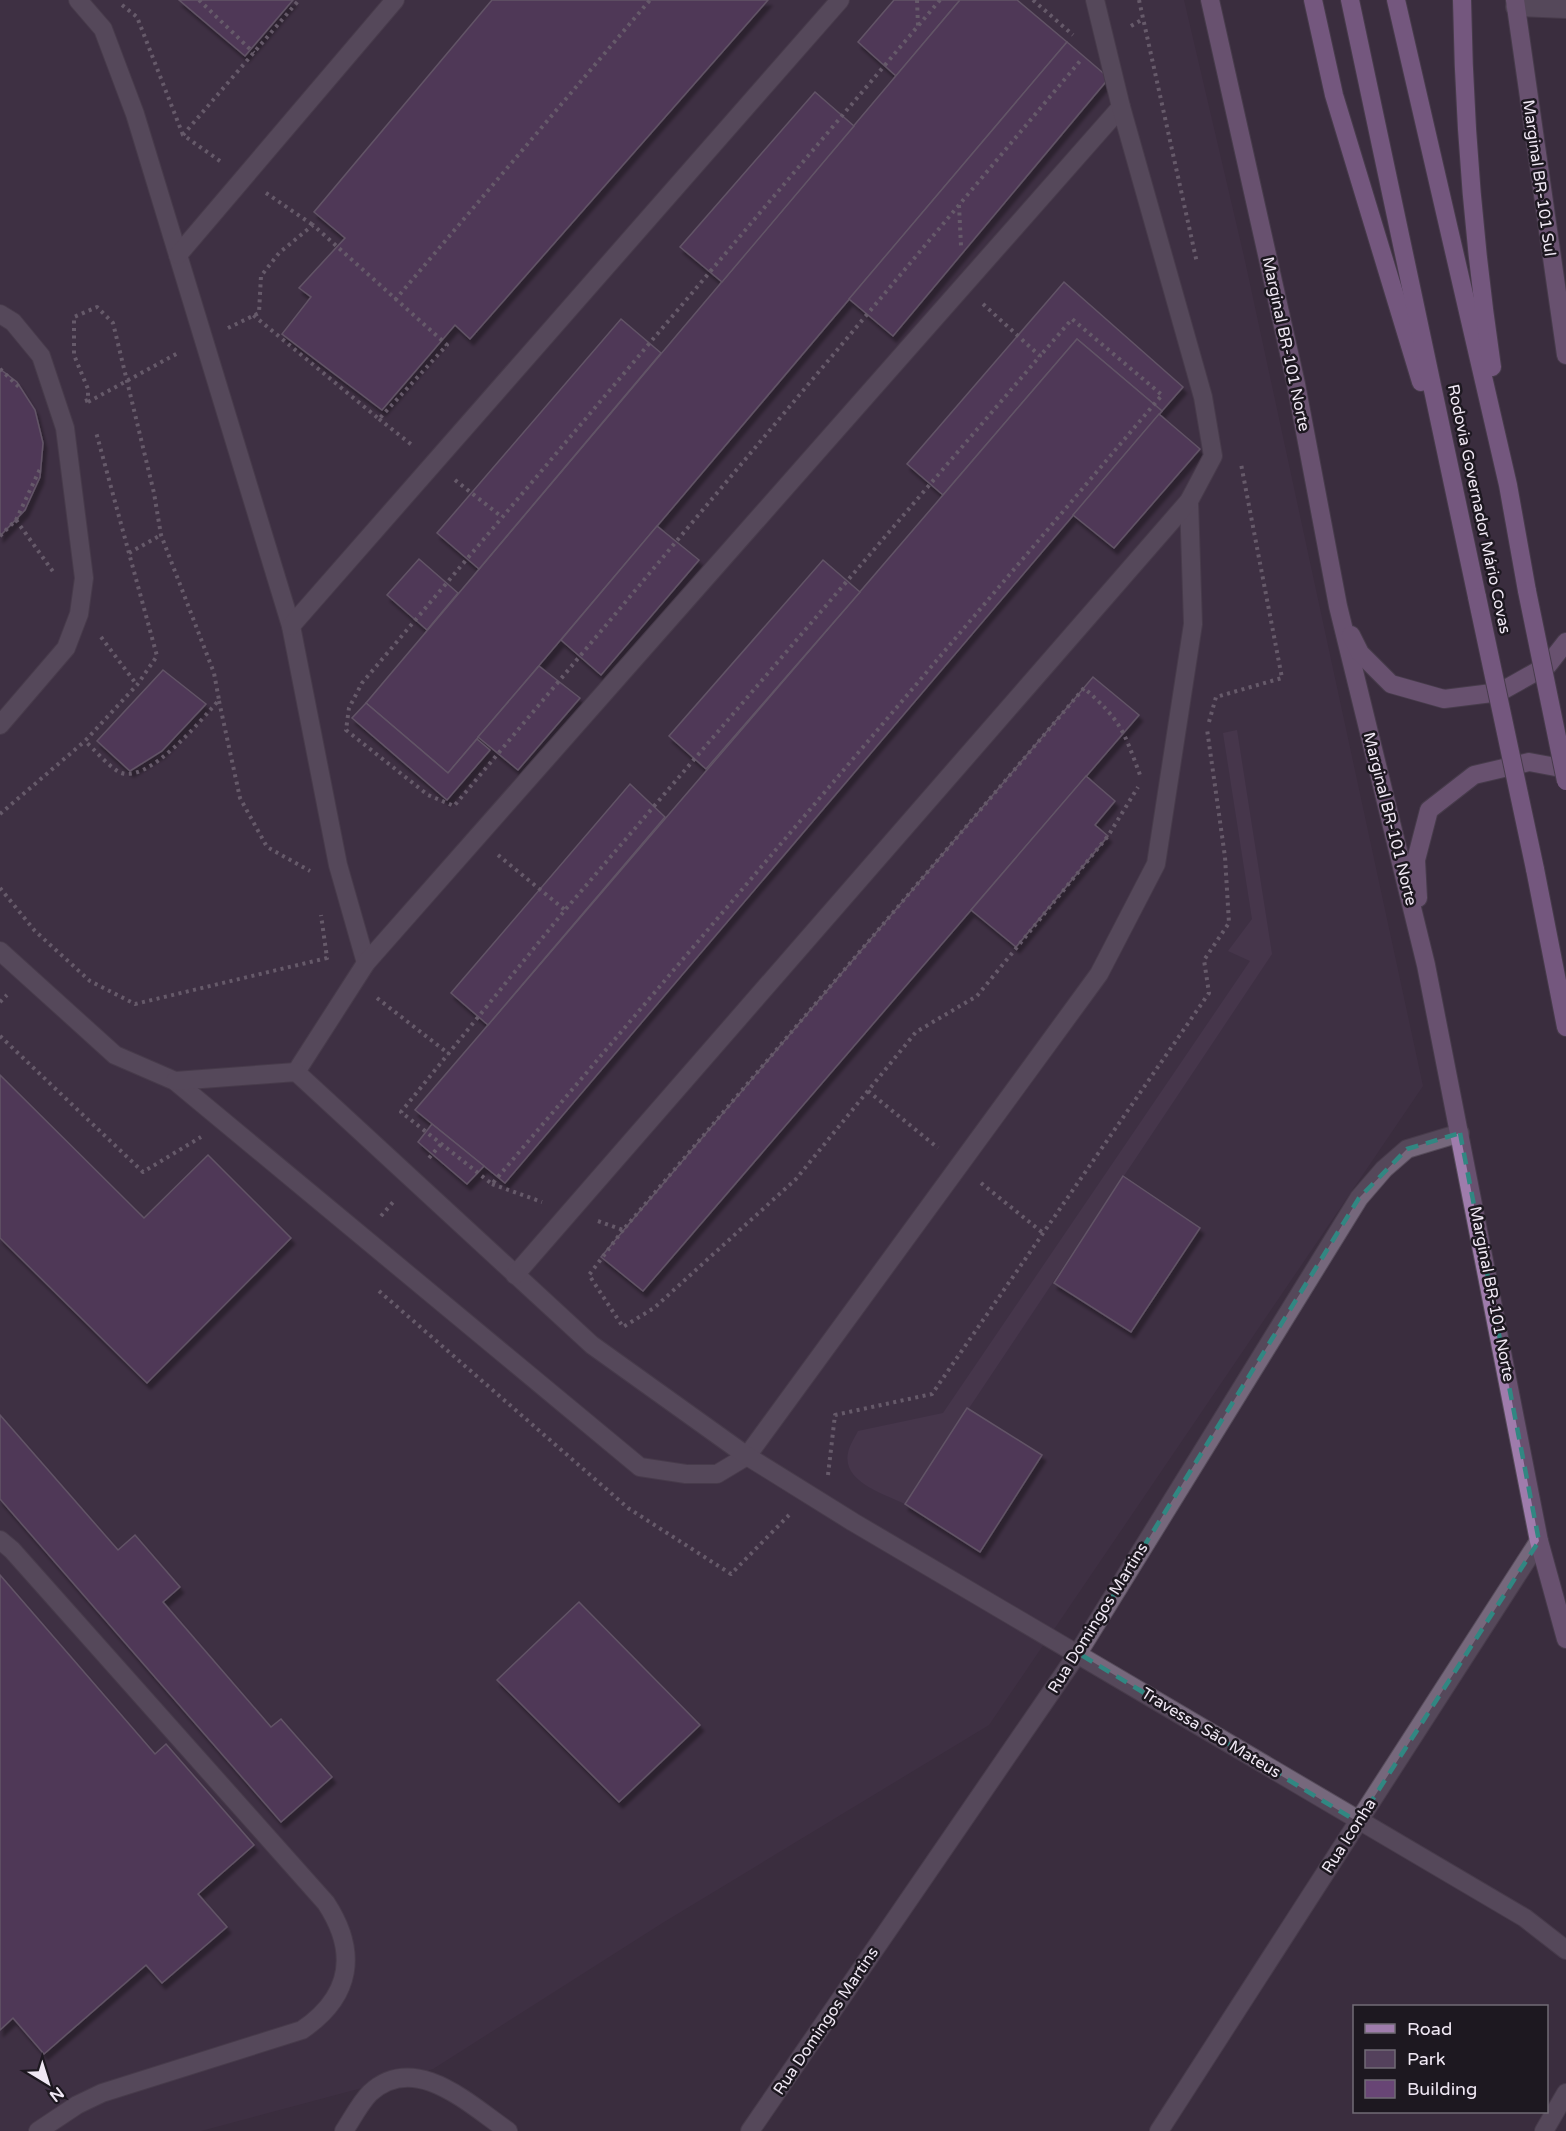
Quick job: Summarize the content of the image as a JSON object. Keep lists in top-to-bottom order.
{
  "streets": {
    "highway": ["Rodovia Governador Mário Covas"],
    "main road": ["Marginal BR-101 Sul", "Marginal BR-101 Norte"],
    "street": ["Rua Domingos Martins", "Travessa São Mateus", "Rua Iconha"]
  },
  "crossings": [
    ["Marginal BR-101 Norte", "Rua Domingos Martins"],
    ["Marginal BR-101 Norte", "Rua Iconha"],
    ["Rua Domingos Martins", "Travessa São Mateus"],
    ["Travessa São Mateus", "Rua Iconha"]
  ],
  "legend": ["Road", "Park", "Building"],
  "north": "bottom right"
}
